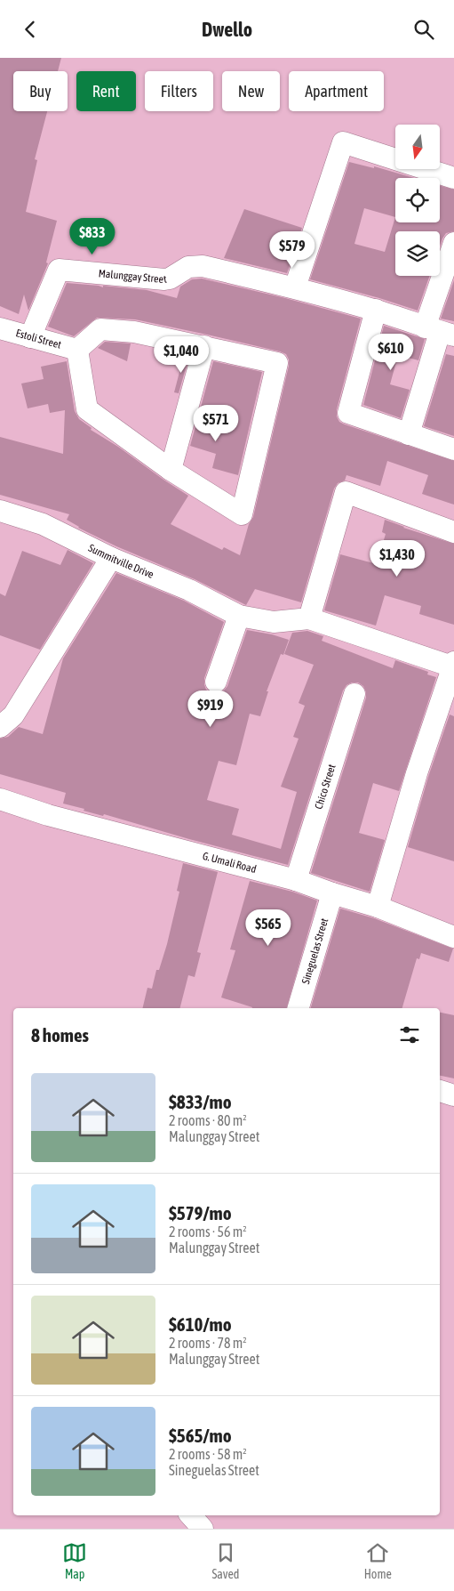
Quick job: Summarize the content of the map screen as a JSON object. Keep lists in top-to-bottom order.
{
  "streets": {
    "street": [
      "Malunggay Street",
      "Estoli Street",
      "Summitville Drive",
      "Chico Street",
      "G. Umali Road",
      "Sineguelas Street"
    ]
  },
  "crossings": [
    ["Malunggay Street", "Estoli Street"],
    ["Chico Street", "G. Umali Road"],
    ["G. Umali Road", "Sineguelas Street"]
  ],
  "north": "bottom",
  "page": {
    "header": "Dwello",
    "chip": [
      "Buy",
      "Rent",
      "Filters",
      "New",
      "Apartment"
    ],
    "price": [
      "$833",
      "$579",
      "$610",
      "$1,040",
      "$571",
      "$1,430",
      "$919",
      "$565"
    ],
    "heading": "8 homes",
    "list": [
      {
        "name": "$833/mo",
        "note": "2 rooms · 80 m² · Malunggay Street"
      },
      {
        "name": "$579/mo",
        "note": "2 rooms · 56 m² · Malunggay Street"
      },
      {
        "name": "$610/mo",
        "note": "2 rooms · 78 m² · Malunggay Street"
      },
      {
        "name": "$565/mo",
        "note": "2 rooms · 58 m² · Sineguelas Street"
      }
    ],
    "tabs": ["Map", "Saved", "Home"]
  }
}
